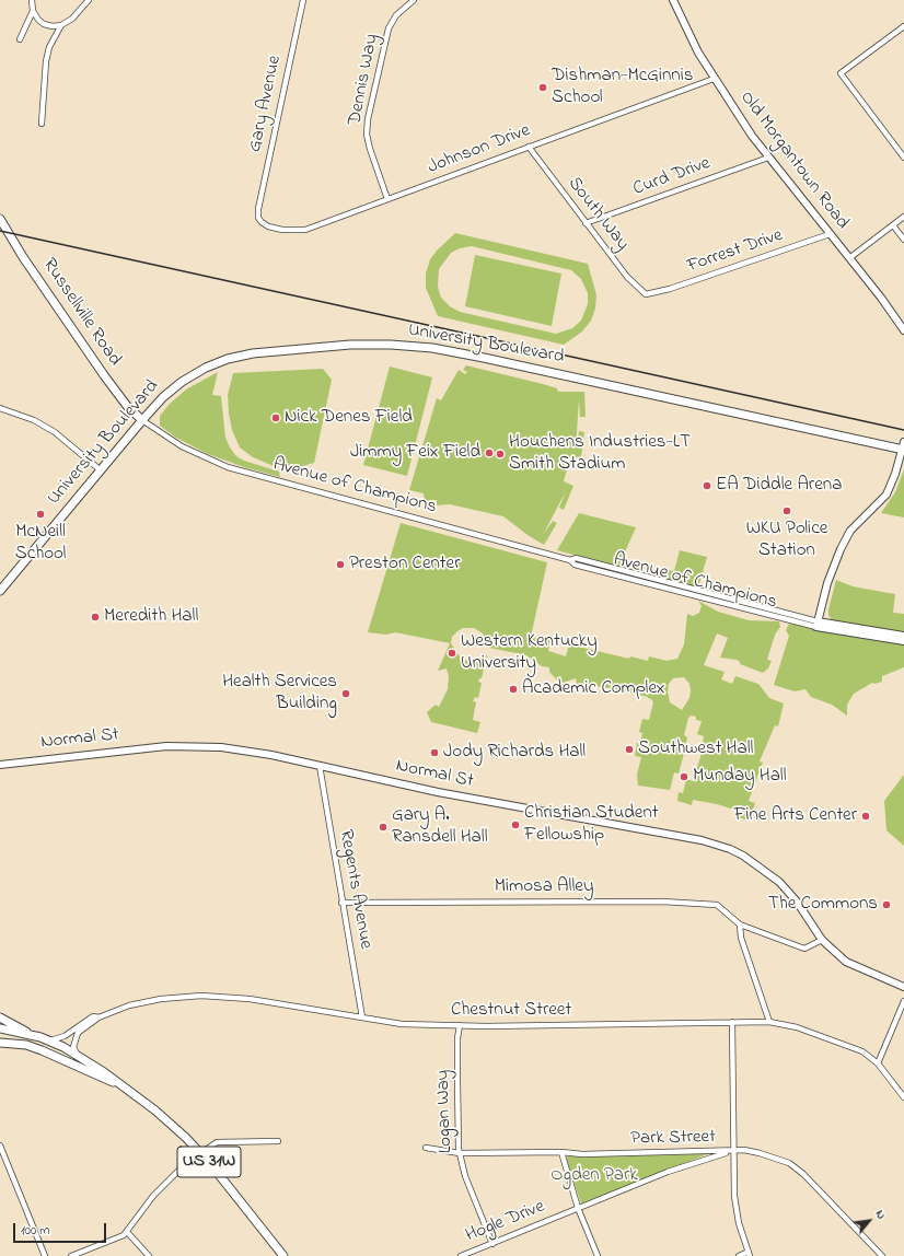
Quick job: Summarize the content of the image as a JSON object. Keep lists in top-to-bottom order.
{
  "streets": {
    "main road": ["Russellville Road", "University Boulevard", "US 31W"],
    "street": [
      "Dennis Way",
      "Gary Avenue",
      "Johnson Drive",
      "Old Morgantown Road",
      "Curd Drive",
      "South Way",
      "Forrest Drive",
      "Avenue of Champions",
      "Normal St",
      "Mimosa Alley",
      "Regents Avenue",
      "Chestnut Street",
      "Logan Way",
      "Park Street",
      "Hogle Drive"
    ]
  },
  "crossings": [
    ["Dennis Way", "Johnson Drive"],
    ["Gary Avenue", "Johnson Drive"],
    ["Johnson Drive", "Old Morgantown Road"],
    ["Johnson Drive", "South Way"],
    ["Old Morgantown Road", "Curd Drive"],
    ["Old Morgantown Road", "Forrest Drive"],
    ["Curd Drive", "South Way"],
    ["South Way", "Forrest Drive"],
    ["Russellville Road", "University Boulevard"],
    ["Russellville Road", "Avenue of Champions"],
    ["University Boulevard", "Avenue of Champions"],
    ["Normal St", "Mimosa Alley"],
    ["Normal St", "Regents Avenue"],
    ["Mimosa Alley", "Regents Avenue"],
    ["Regents Avenue", "Chestnut Street"],
    ["Chestnut Street", "Logan Way"],
    ["Logan Way", "Park Street"],
    ["Logan Way", "Hogle Drive"],
    ["Park Street", "Hogle Drive"]
  ],
  "parks": ["Ogden Park"],
  "places": [
    "Dishman-McGinnis School",
    "Nick Denes Field",
    "Jimmy Feix Field",
    "Houchens Industries-LT Smith Stadium",
    "EA Diddle Arena",
    "WKU Police Station",
    "McNeill School",
    "Preston Center",
    "Meredith Hall",
    "Western Kentucky University",
    "Academic Complex",
    "Health Services Building",
    "Southwest Hall",
    "Jody Richards Hall",
    "Munday Hall",
    "Fine Arts Center",
    "Christian Student Fellowship",
    "Gary A. Ransdell Hall",
    "The Commons"
  ],
  "scale_bar": "100 m",
  "north": "top right"
}
